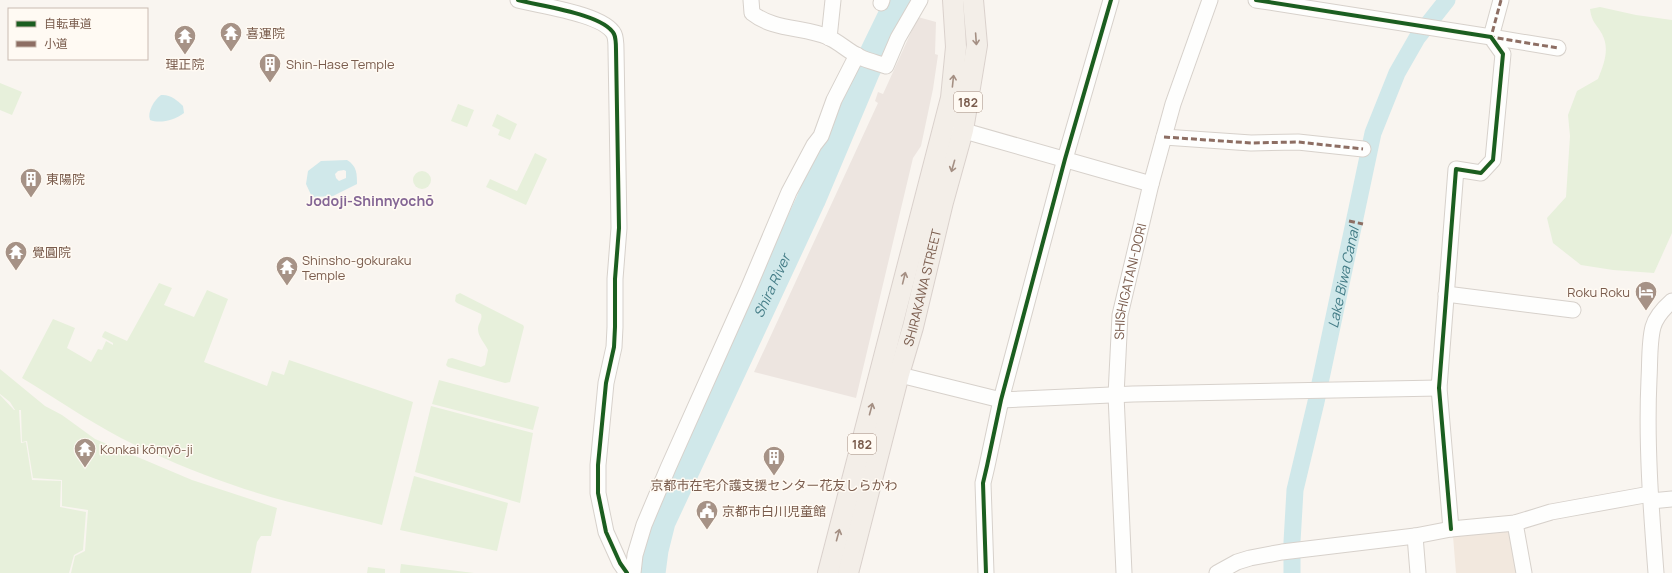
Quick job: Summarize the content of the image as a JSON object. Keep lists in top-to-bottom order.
{
  "streets": {
    "main road": ["182", "SHIRAKAWA STREET"],
    "street": ["SHISHIGATANI-DORI"]
  },
  "districts": ["Jodoji-Shinnyochō"],
  "water": ["Lake Biwa Canal", "Shira River"],
  "places": {
    "temple": [
      "喜運院",
      "理正院",
      "覺圓院",
      "Shinsho-gokuraku Temple",
      "Konkai kōmyō-ji"
    ],
    "building": ["Shin-Hase Temple", "東陽院", "京都市在宅介護支援センター花友しらかわ"],
    "hotel": ["Roku Roku"],
    "public building": ["京都市白川児童館"]
  },
  "legend": ["自転車道", "小道"]
}
